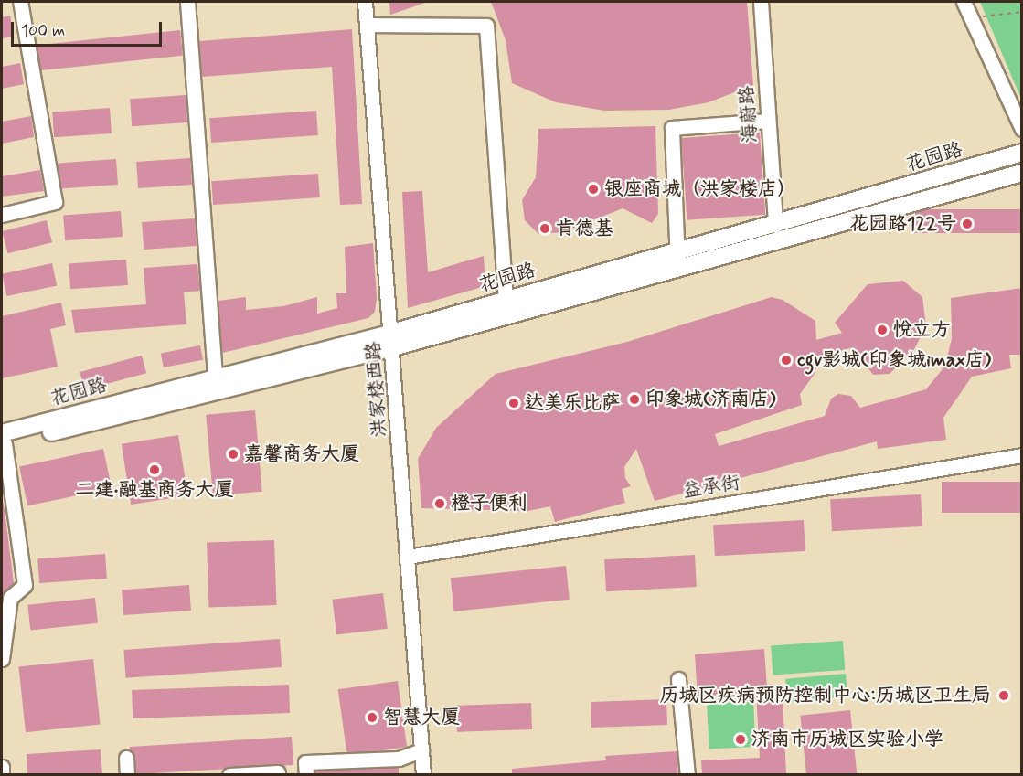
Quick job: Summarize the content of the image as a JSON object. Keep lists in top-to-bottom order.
{
  "streets": {
    "main road": ["花园路"],
    "street": ["海蔚路", "洪家楼西路", "益承街"]
  },
  "crossings": [
    ["海蔚路", "花园路"],
    ["花园路", "洪家楼西路"],
    ["洪家楼西路", "益承街"]
  ],
  "places": [
    "银座商城（洪家楼店）",
    "花园路122号",
    "肯德基",
    "悦立方",
    "cgv影城(印象城imax店)",
    "印象城(济南店)",
    "达美乐比萨",
    "嘉馨商务大厦",
    "二建·融基商务大厦",
    "橙子便利",
    "历城区疾病预防控制中心:历城区卫生局",
    "智慧大厦",
    "济南市历城区实验小学"
  ],
  "scale_bar": "100 m"
}
